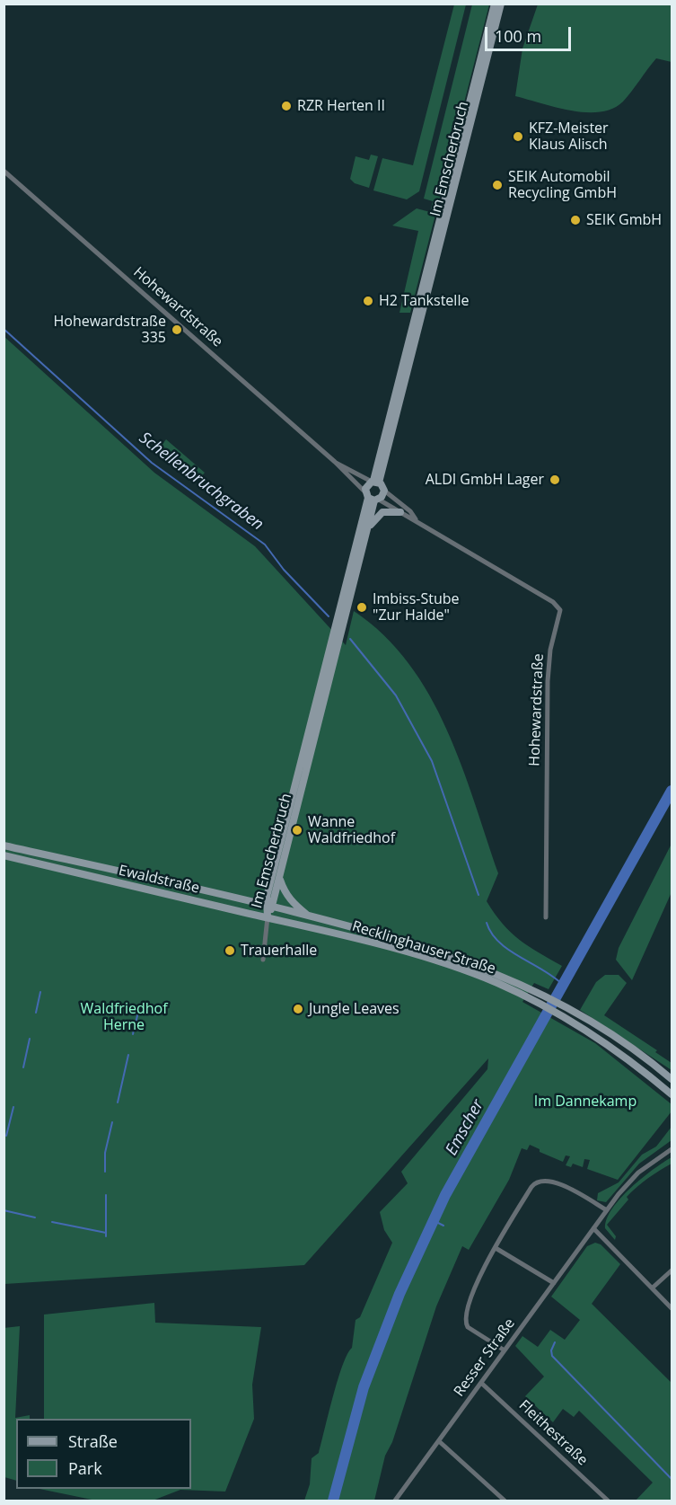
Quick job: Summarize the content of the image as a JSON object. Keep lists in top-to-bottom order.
{
  "streets": {
    "main road": ["Im Emscherbruch", "Ewaldstraße", "Recklinghauser Straße"],
    "street": ["Hohewardstraße", "Resser Straße", "Fleithestraße"]
  },
  "crossings": [
    ["Im Emscherbruch", "Hohewardstraße"],
    ["Im Emscherbruch", "Ewaldstraße"],
    ["Im Emscherbruch", "Recklinghauser Straße"],
    ["Ewaldstraße", "Recklinghauser Straße"],
    ["Resser Straße", "Fleithestraße"]
  ],
  "water": ["Schellenbruchgraben", "Emscher"],
  "parks": ["Waldfriedhof Herne", "Im Dannekamp"],
  "places": [
    "RZR Herten II",
    "KFZ-Meister Klaus Alisch",
    "SEIK Automobil Recycling GmbH",
    "SEIK GmbH",
    "H2 Tankstelle",
    "Hohewardstraße 335",
    "ALDI GmbH Lager",
    "Imbiss-Stube \"Zur Halde\"",
    "Wanne Waldfriedhof",
    "Trauerhalle",
    "Jungle Leaves"
  ],
  "legend": ["Straße", "Park"],
  "scale_bar": "100 m"
}
